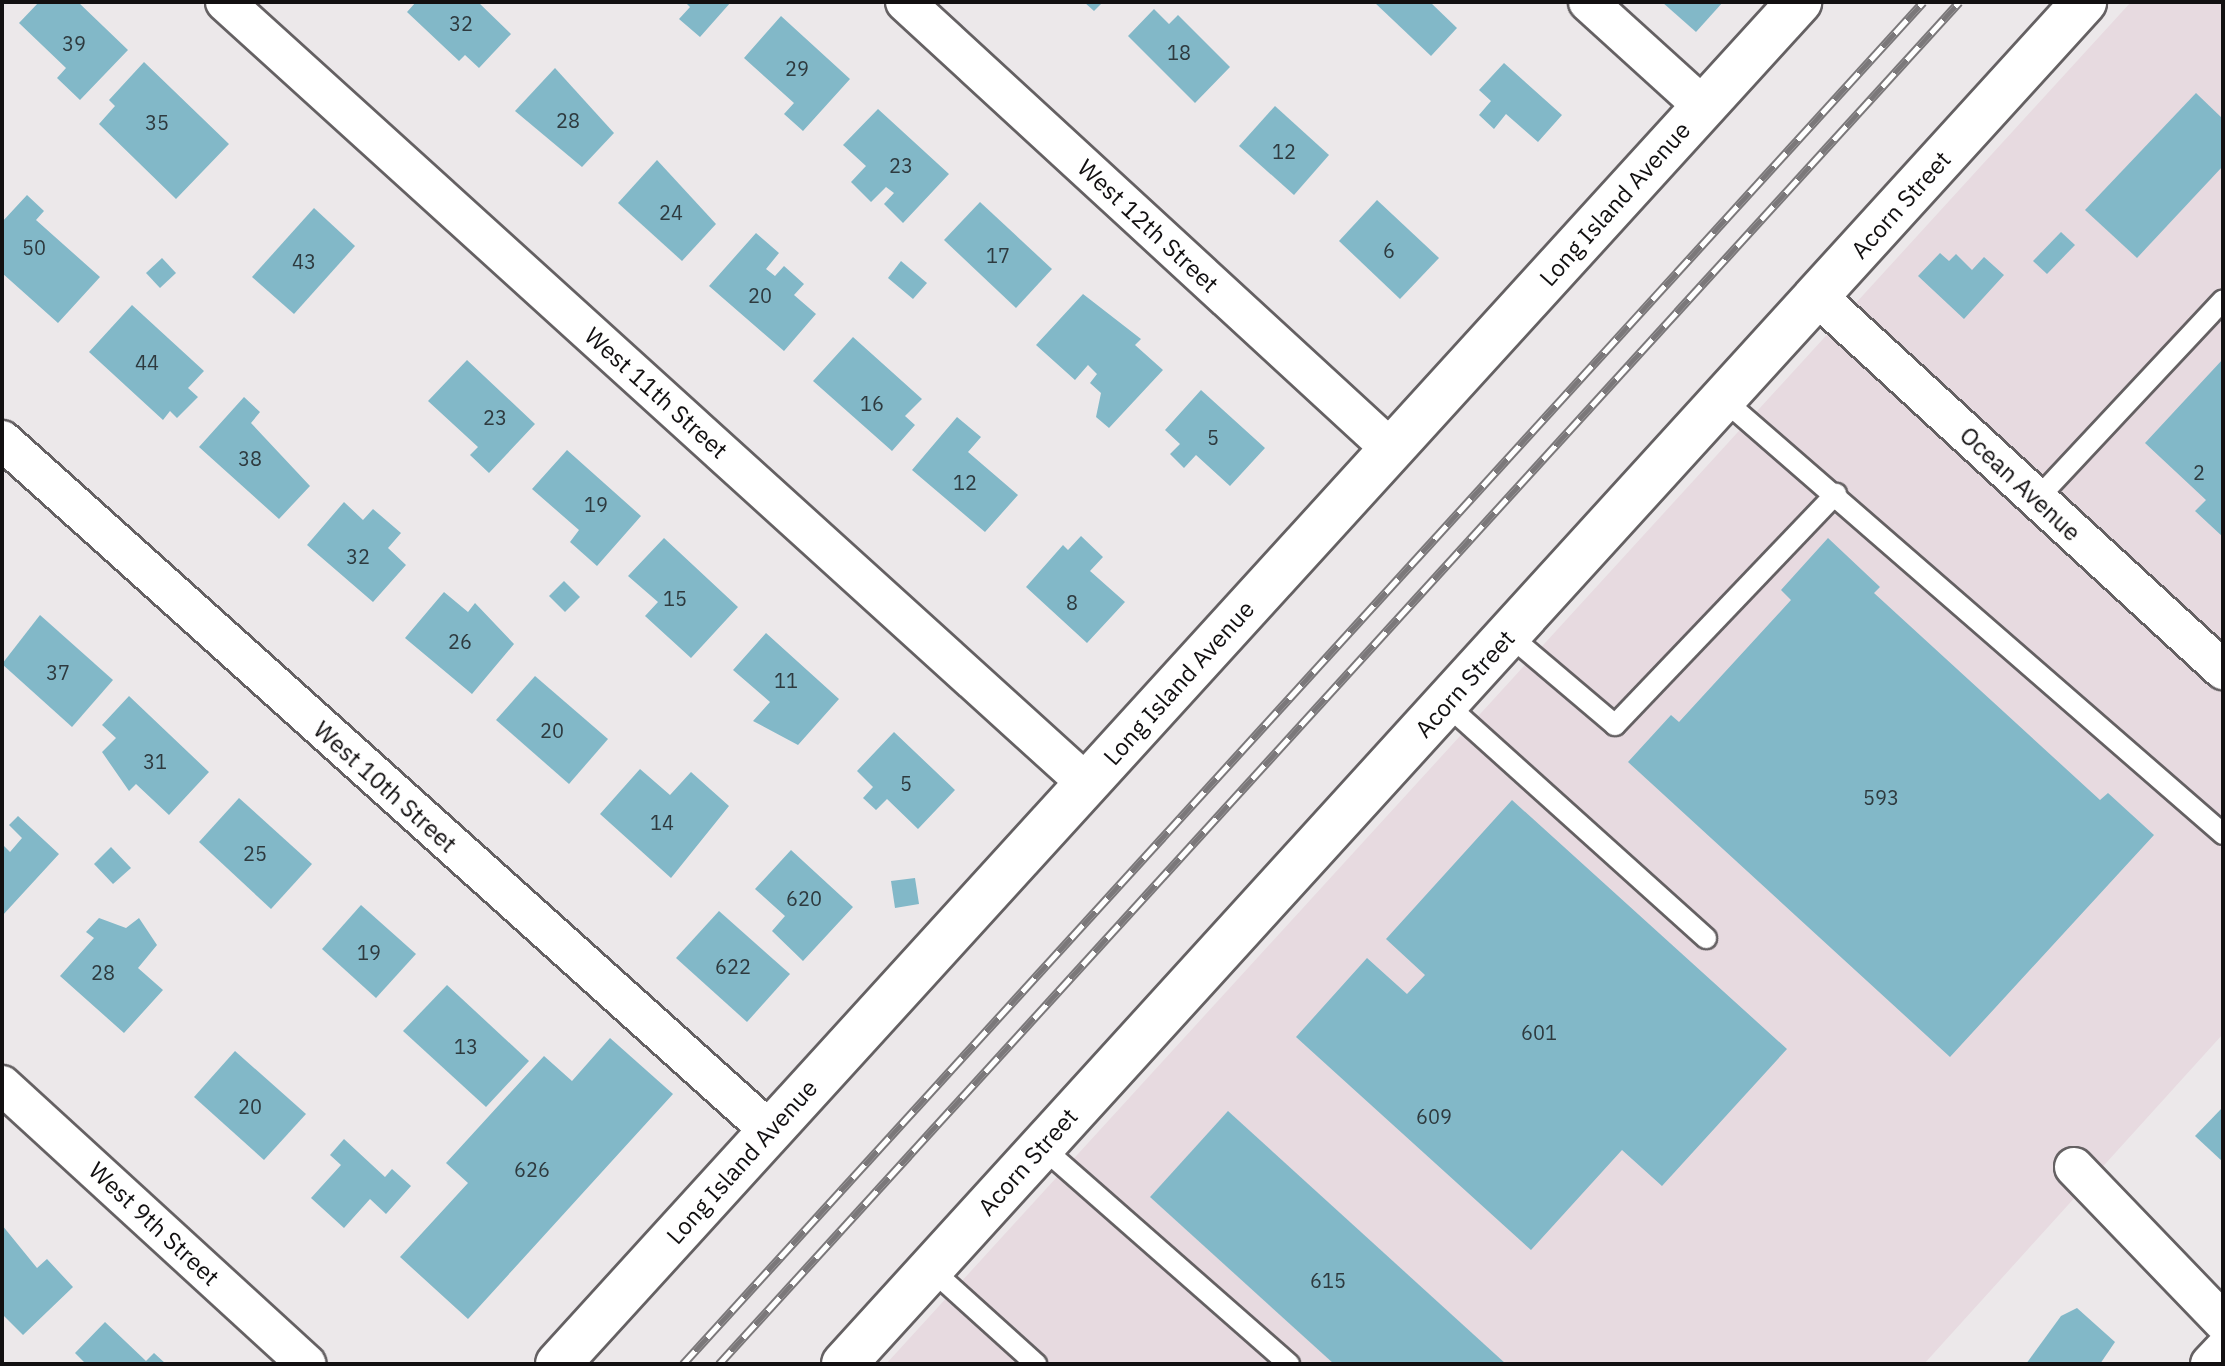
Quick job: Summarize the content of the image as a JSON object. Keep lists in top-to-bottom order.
{
  "streets": {
    "street": [
      "Long Island Avenue",
      "Acorn Street",
      "West 12th Street",
      "West 11th Street",
      "Ocean Avenue",
      "West 10th Street",
      "West 9th Street"
    ]
  },
  "crossings": [
    ["Long Island Avenue", "West 12th Street"],
    ["Long Island Avenue", "West 11th Street"],
    ["Long Island Avenue", "West 10th Street"],
    ["Acorn Street", "Ocean Avenue"]
  ],
  "house_numbers": [
    "32",
    "39",
    "18",
    "29",
    "28",
    "35",
    "12",
    "23",
    "24",
    "50",
    "6",
    "17",
    "43",
    "20",
    "44",
    "16",
    "23",
    "5",
    "38",
    "2",
    "12",
    "19",
    "32",
    "15",
    "8",
    "26",
    "37",
    "11",
    "20",
    "31",
    "5",
    "593",
    "14",
    "25",
    "620",
    "19",
    "622",
    "28",
    "601",
    "13",
    "20",
    "609",
    "626",
    "615"
  ]
}
